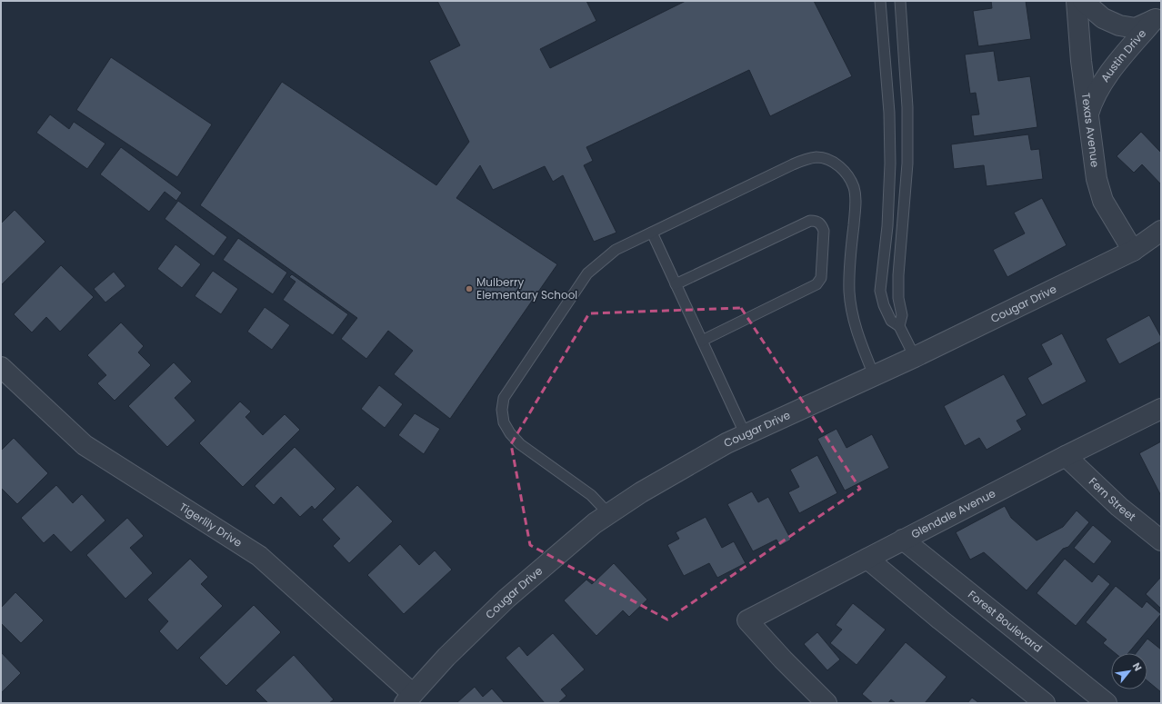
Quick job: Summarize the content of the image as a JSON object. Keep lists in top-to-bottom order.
{
  "streets": {
    "street": [
      "Austin Drive",
      "Texas Avenue",
      "Cougar Drive",
      "Fern Street",
      "Glendale Avenue",
      "Tigerlily Drive",
      "Forest Boulevard"
    ]
  },
  "crossings": [
    ["Austin Drive", "Texas Avenue"],
    ["Texas Avenue", "Cougar Drive"],
    ["Cougar Drive", "Tigerlily Drive"],
    ["Fern Street", "Glendale Avenue"],
    ["Glendale Avenue", "Forest Boulevard"]
  ],
  "places": ["Mulberry Elementary School"],
  "north": "top right"
}
